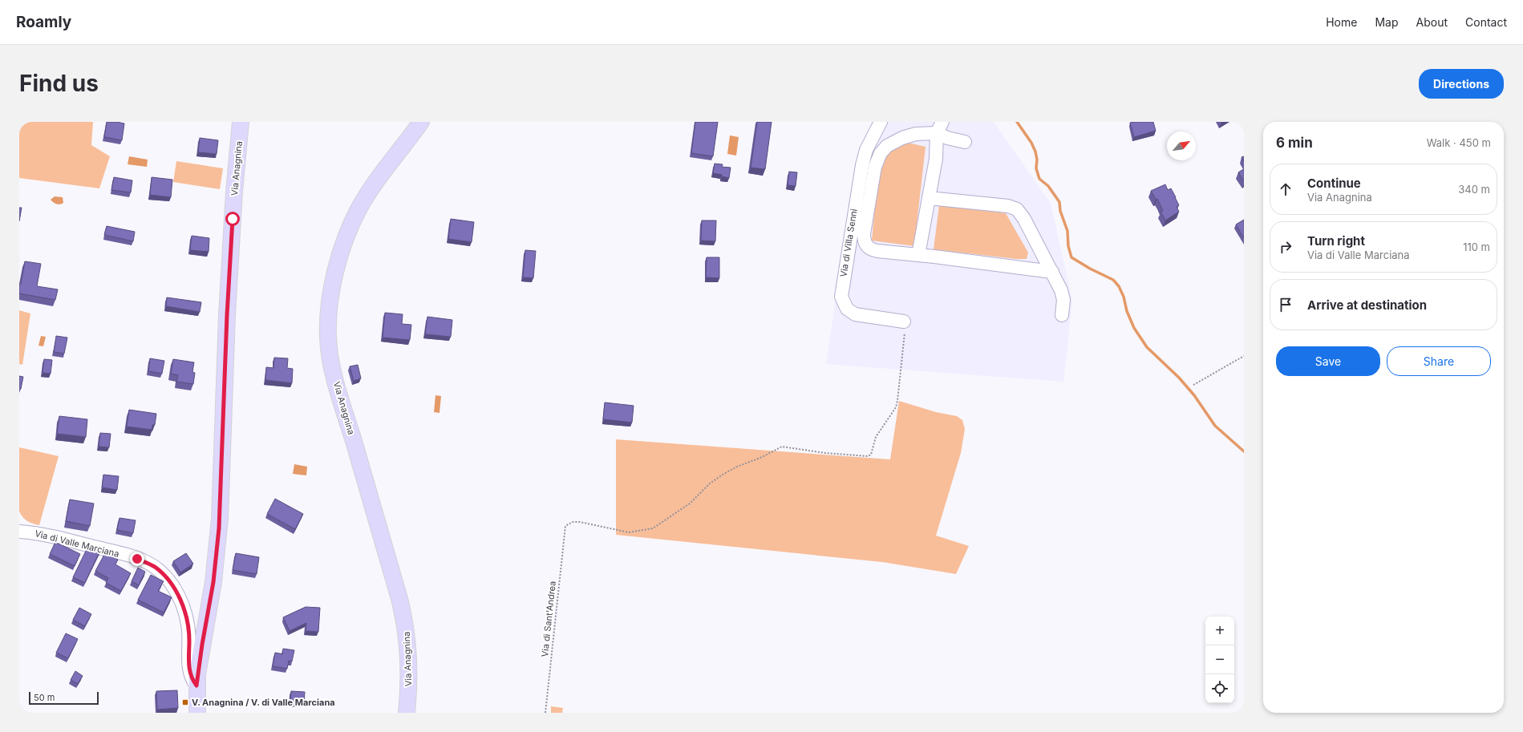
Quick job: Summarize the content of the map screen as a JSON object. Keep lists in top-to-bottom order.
{
  "streets": {
    "main road": ["Via Anagnina"],
    "street": ["Via di Villa Senni", "Via di Valle Marciana"],
    "path": ["Via di Sant'Andrea"]
  },
  "crossings": [
    ["Via Anagnina", "Via di Valle Marciana"],
    ["Via di Villa Senni", "Via di Sant'Andrea"]
  ],
  "places": {
    "transit": ["V. Anagnina / V. di Valle Marciana"]
  },
  "scale_bar": "50 m",
  "north": "top right",
  "page": {
    "header": "Roamly",
    "nav": [
      "Home",
      "Map",
      "About",
      "Contact"
    ],
    "buttons": [
      "Directions",
      ["Save", "Share"]
    ],
    "title": "Find us",
    "heading": ["6 min", "Walk · 450 m"],
    "list": [
      ["Continue", "Via Anagnina", "340 m"],
      ["Turn right", "Via di Valle Marciana", "110 m"],
      "Arrive at destination"
    ],
    "map_buttons": ["+", "−"],
    "scale": "50 m"
  }
}
